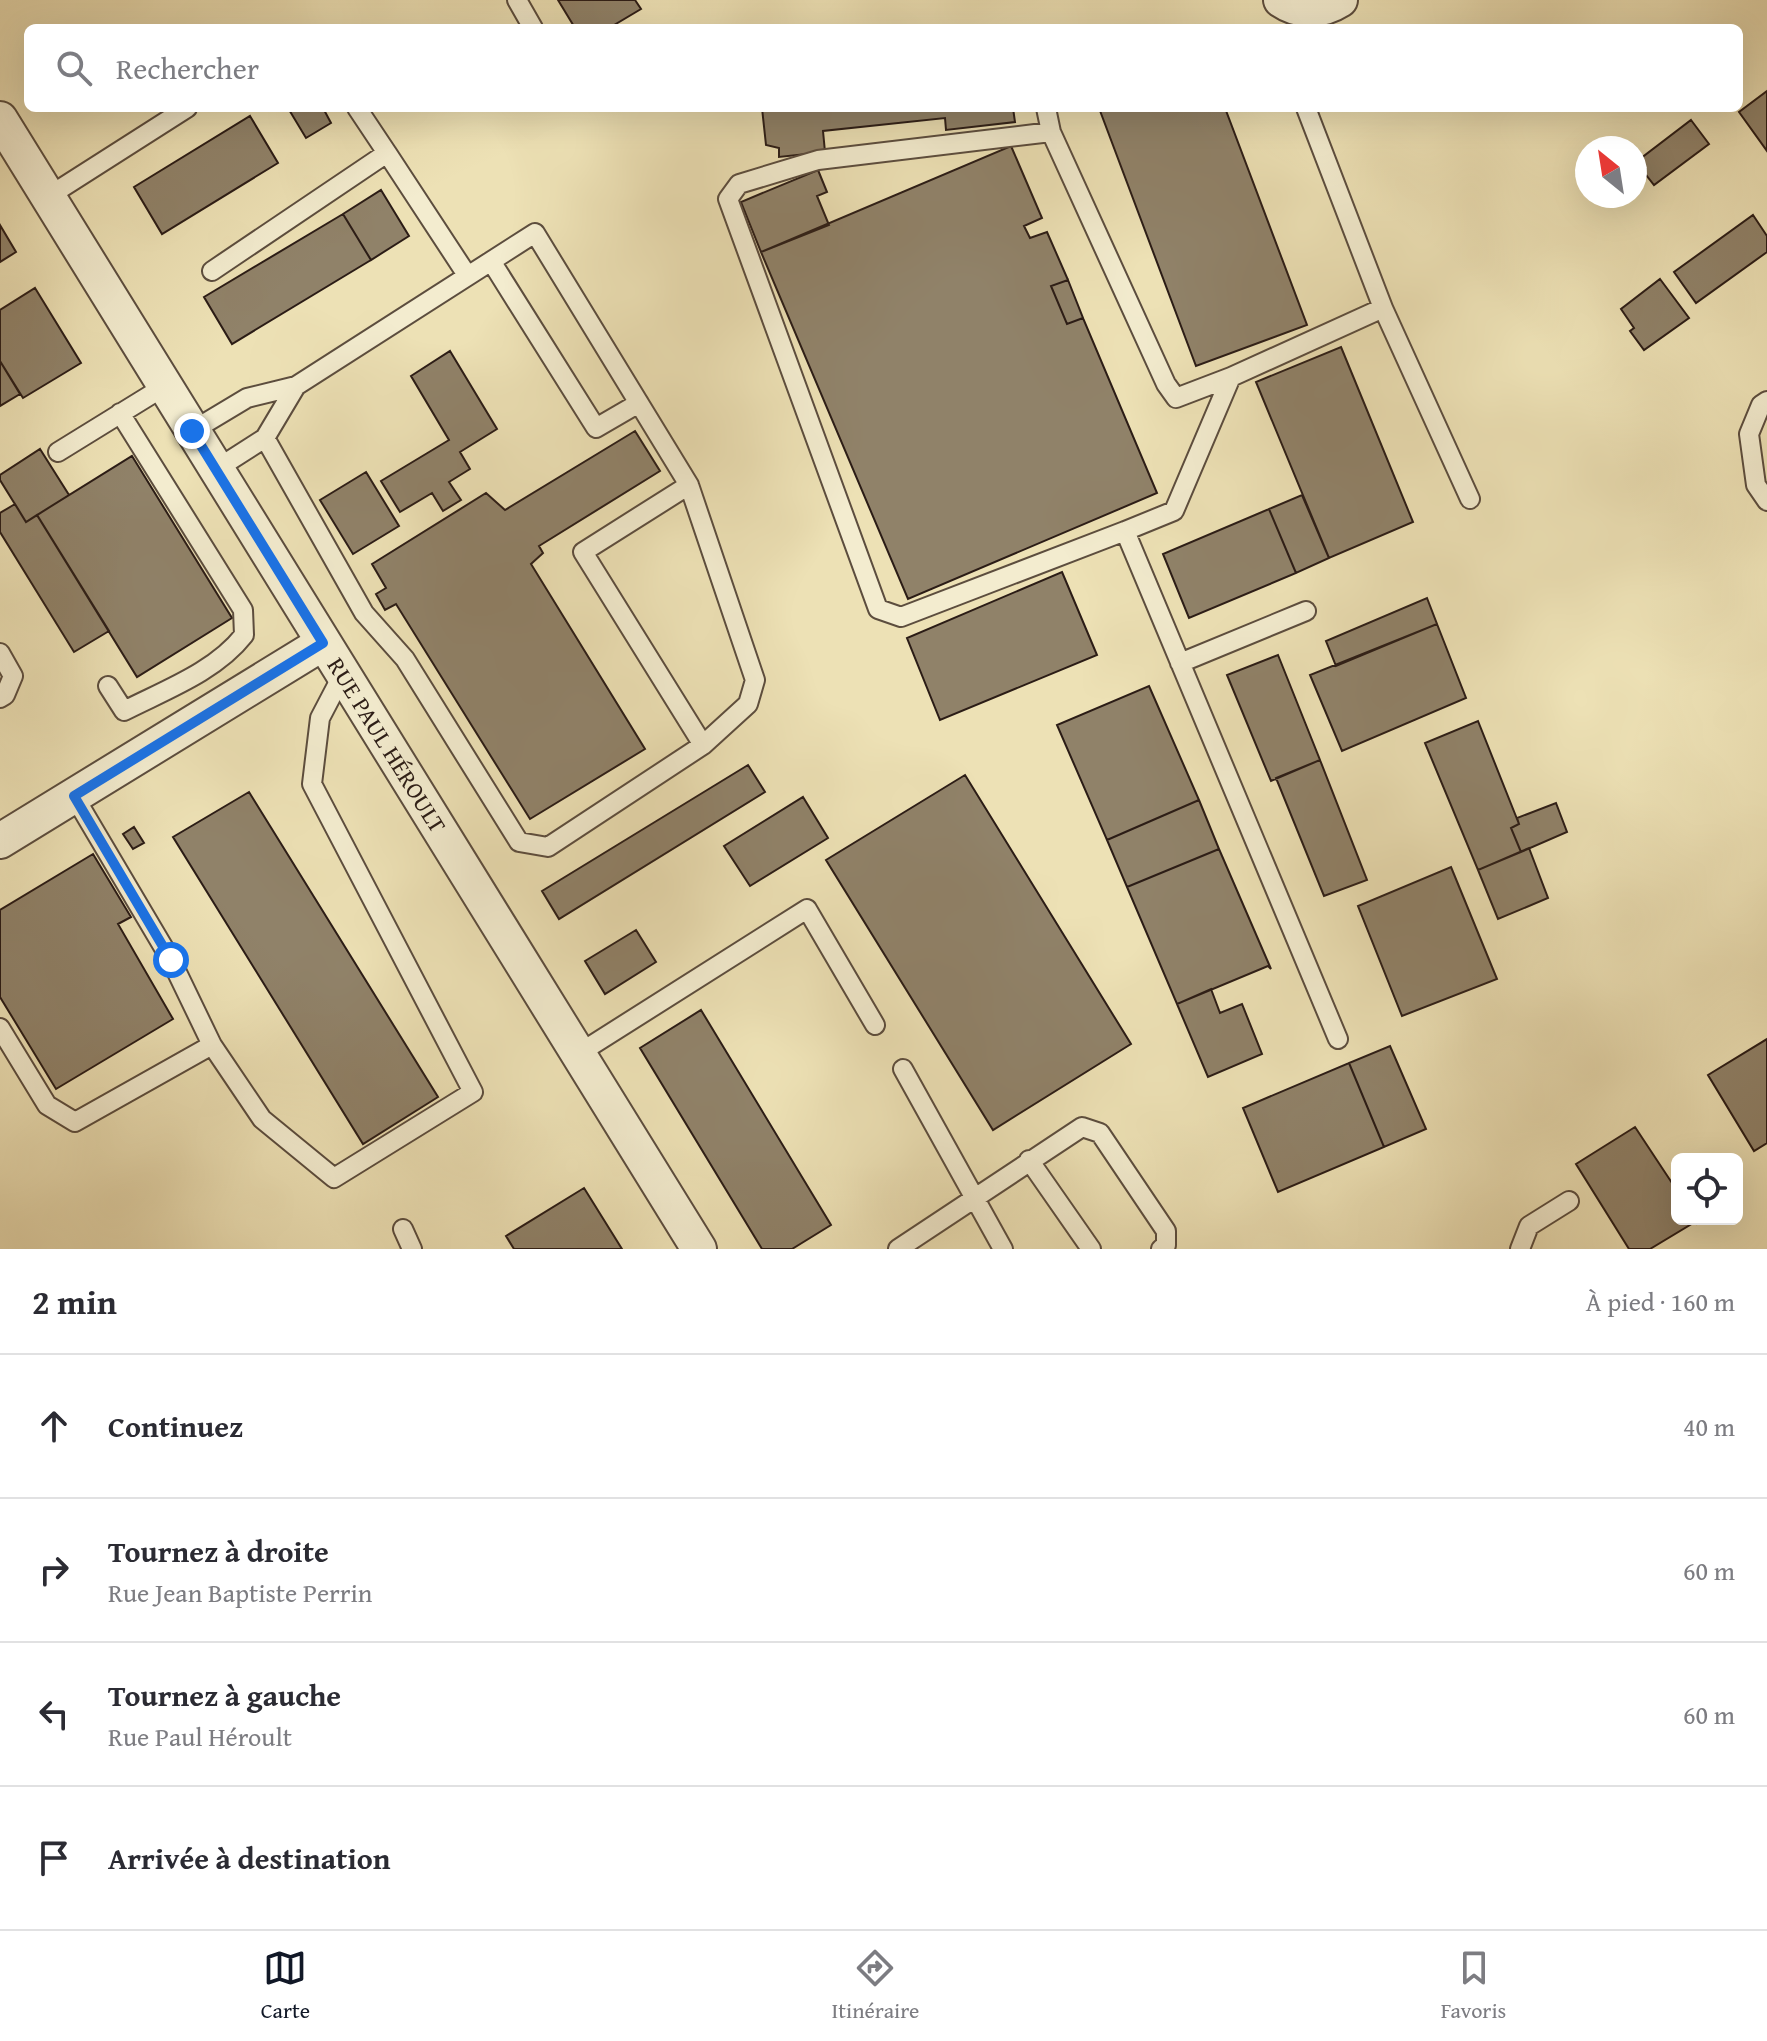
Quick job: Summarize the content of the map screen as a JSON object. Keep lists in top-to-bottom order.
{
  "streets": {
    "street": ["RUE PAUL HÉROULT"]
  },
  "north": "top left",
  "page": {
    "search": "Rechercher",
    "heading": ["2 min", "À pied · 160 m"],
    "list": [
      ["Continuez", "40 m"],
      ["Tournez à droite", "Rue Jean Baptiste Perrin", "60 m"],
      ["Tournez à gauche", "Rue Paul Héroult", "60 m"],
      "Arrivée à destination"
    ],
    "nav": ["Carte", "Itinéraire", "Favoris"]
  }
}
